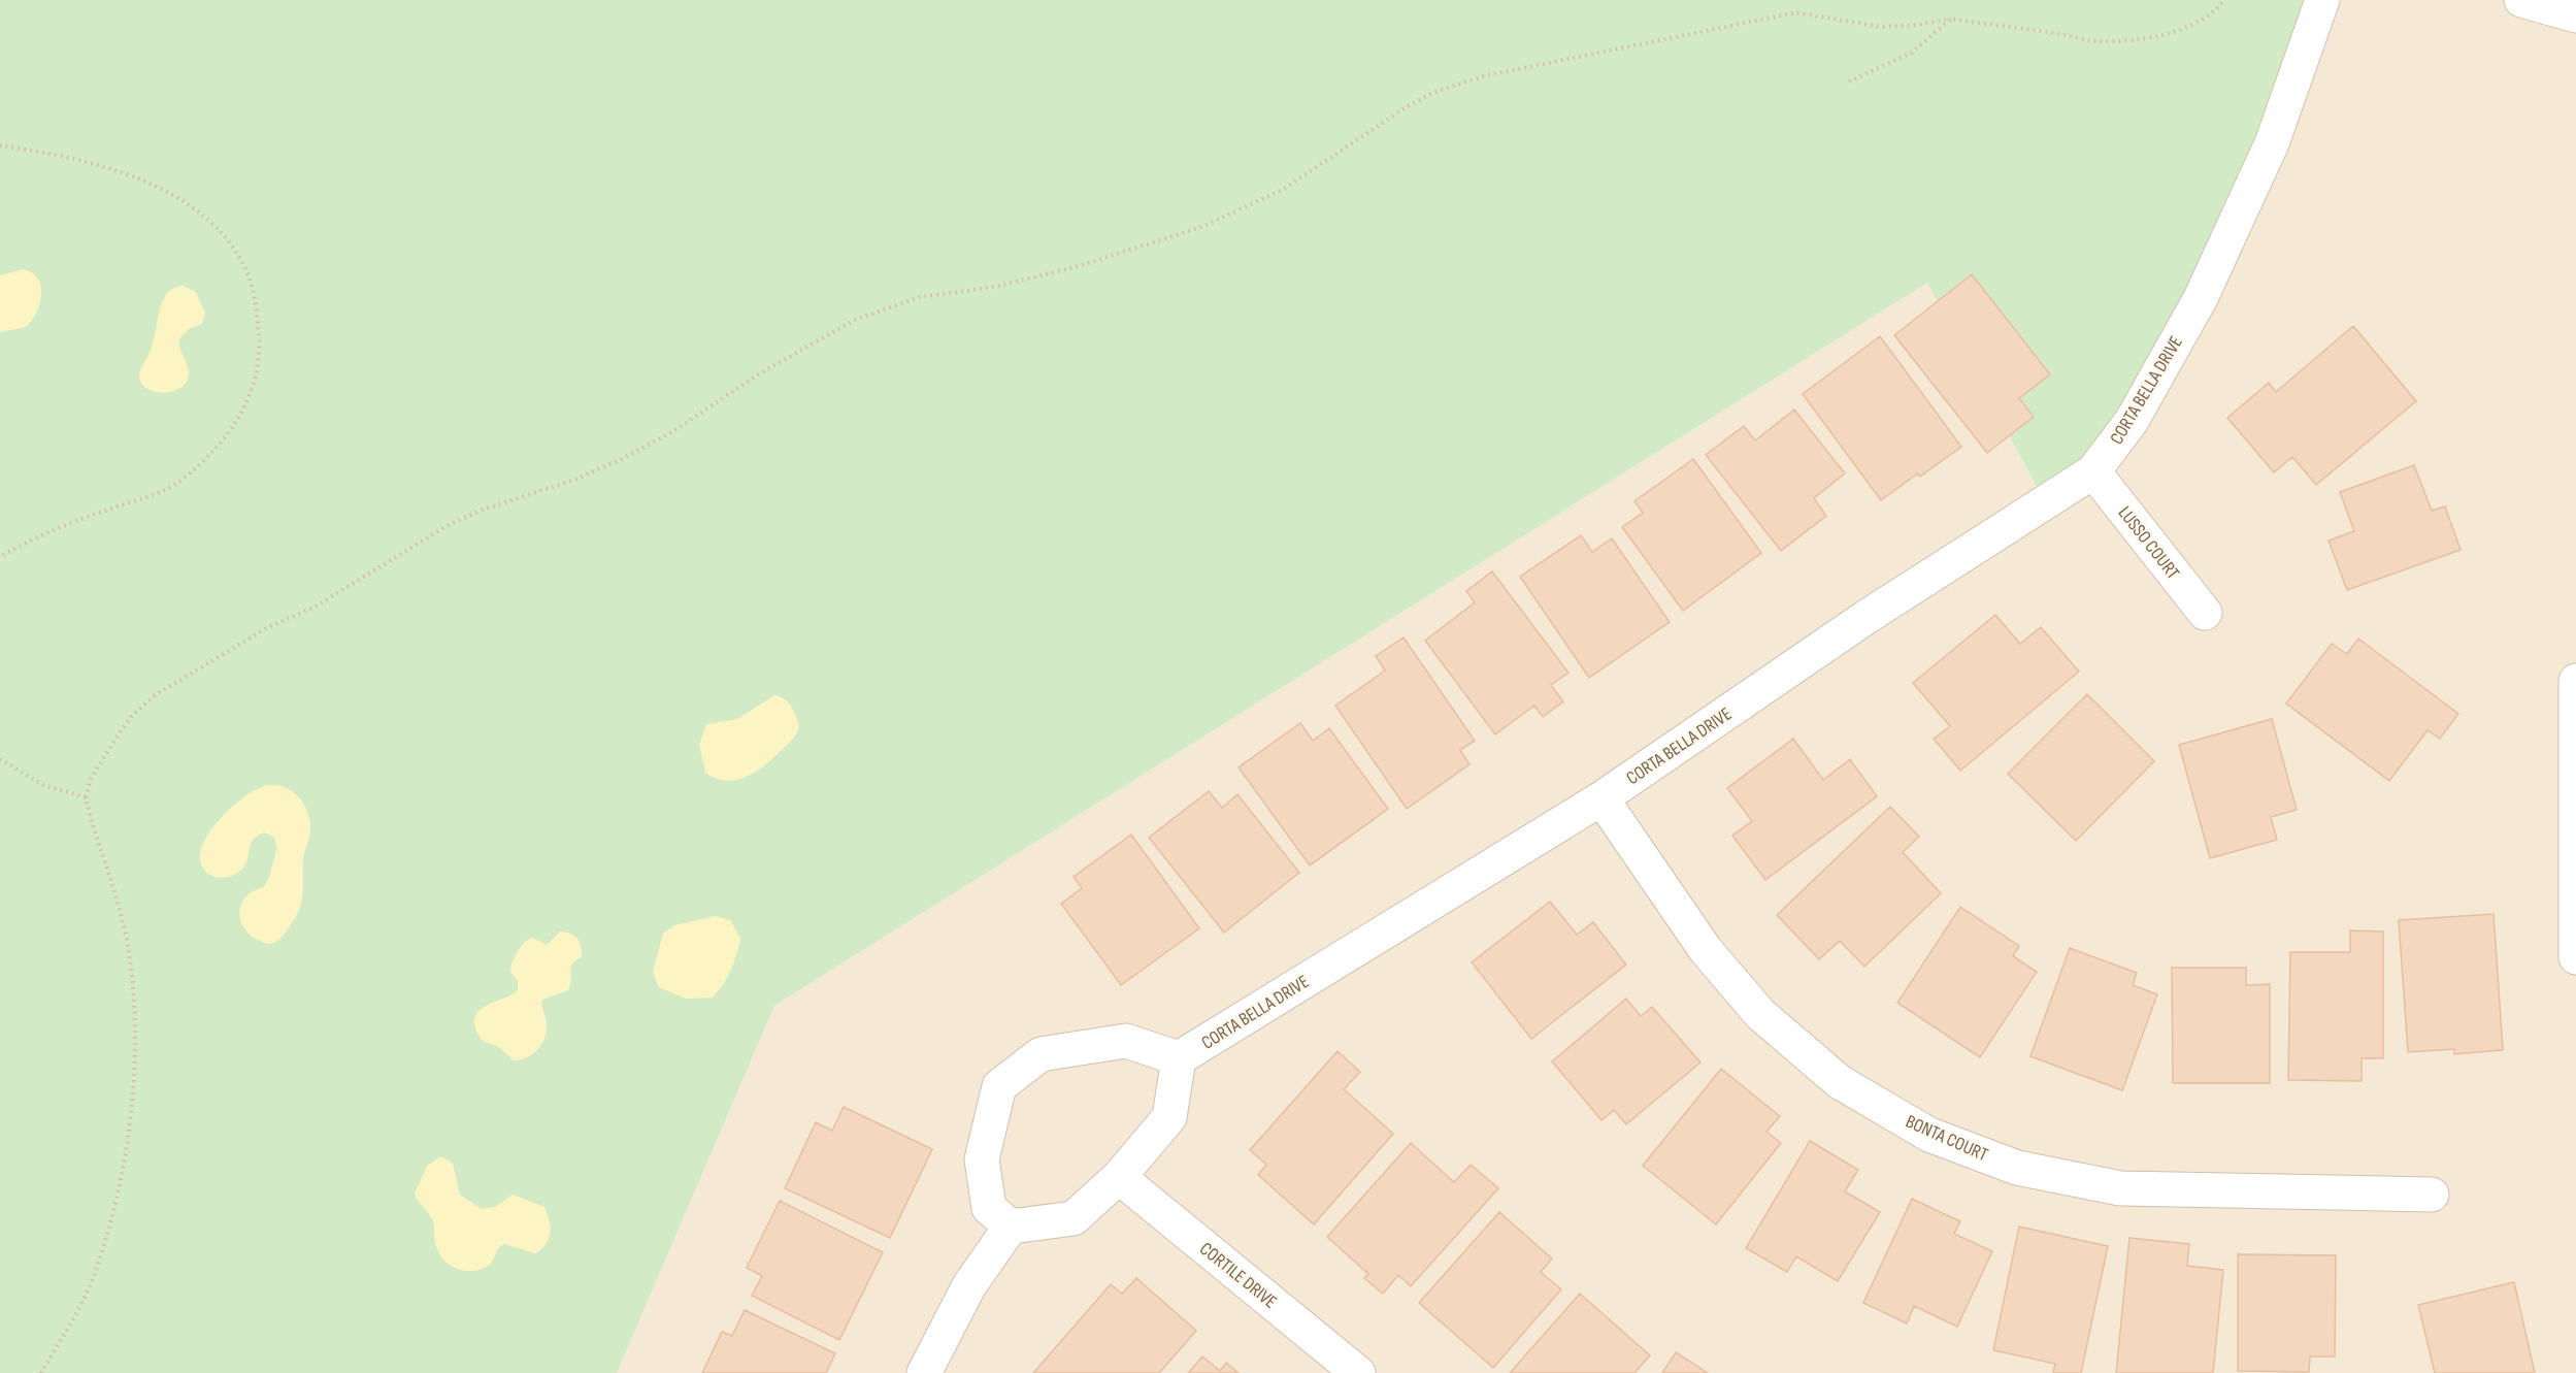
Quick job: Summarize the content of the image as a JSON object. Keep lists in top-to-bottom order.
{
  "streets": {
    "street": [
      "CORTA BELLA DRIVE",
      "LUSSO COURT",
      "BONTA COURT",
      "CORTILE DRIVE"
    ]
  },
  "crossings": [
    ["CORTA BELLA DRIVE", "LUSSO COURT"],
    ["CORTA BELLA DRIVE", "BONTA COURT"],
    ["CORTA BELLA DRIVE", "CORTILE DRIVE"]
  ]
}
